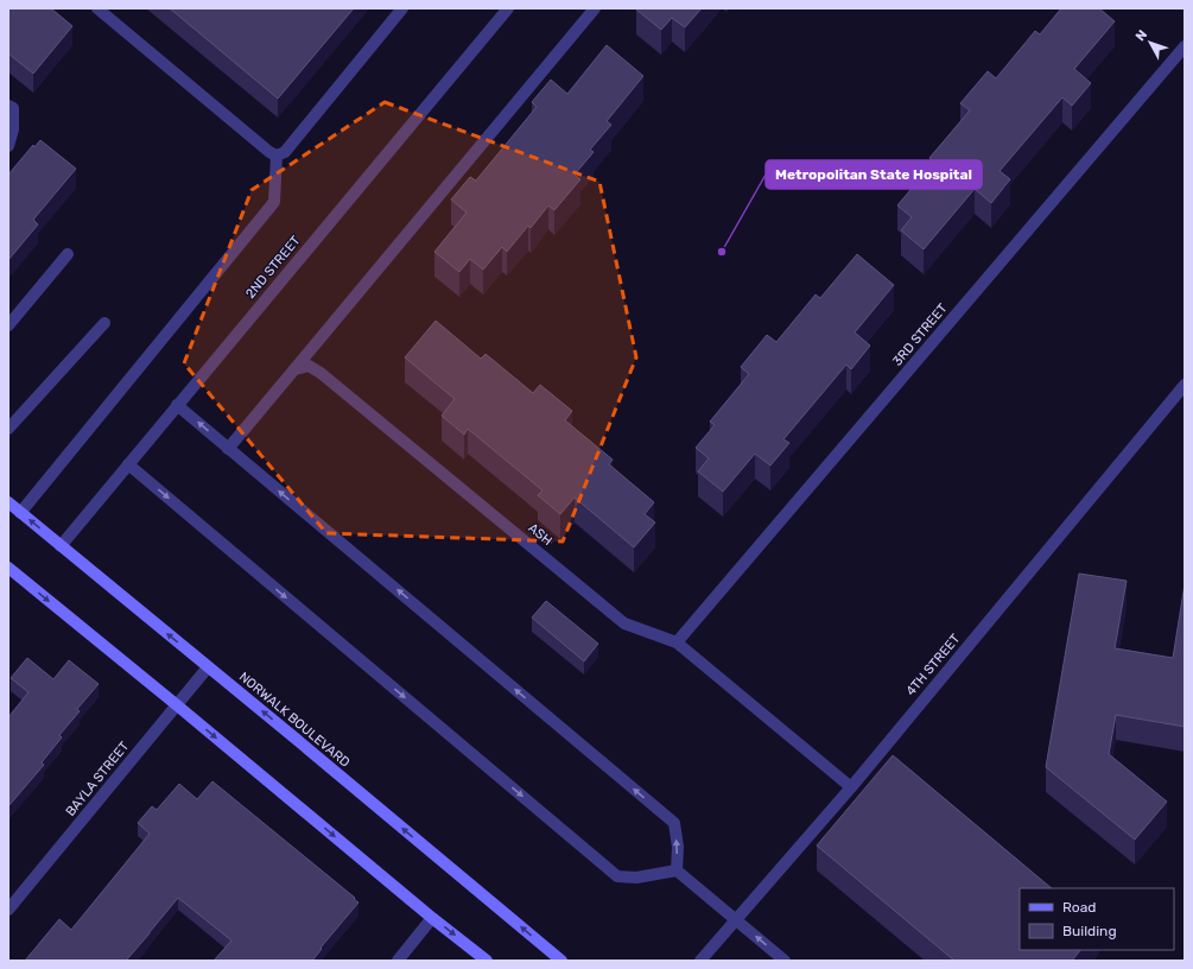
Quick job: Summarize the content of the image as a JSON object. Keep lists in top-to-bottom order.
{
  "streets": {
    "main road": ["NORWALK BOULEVARD"],
    "street": [
      "2ND STREET",
      "3RD STREET",
      "ASH",
      "4TH STREET",
      "BAYLA STREET"
    ]
  },
  "crossings": [
    ["2ND STREET", "NORWALK BOULEVARD"],
    ["3RD STREET", "ASH"],
    ["ASH", "4TH STREET"],
    ["NORWALK BOULEVARD", "BAYLA STREET"]
  ],
  "places": ["Metropolitan State Hospital"],
  "legend": ["Road", "Building"],
  "north": "top left"
}
